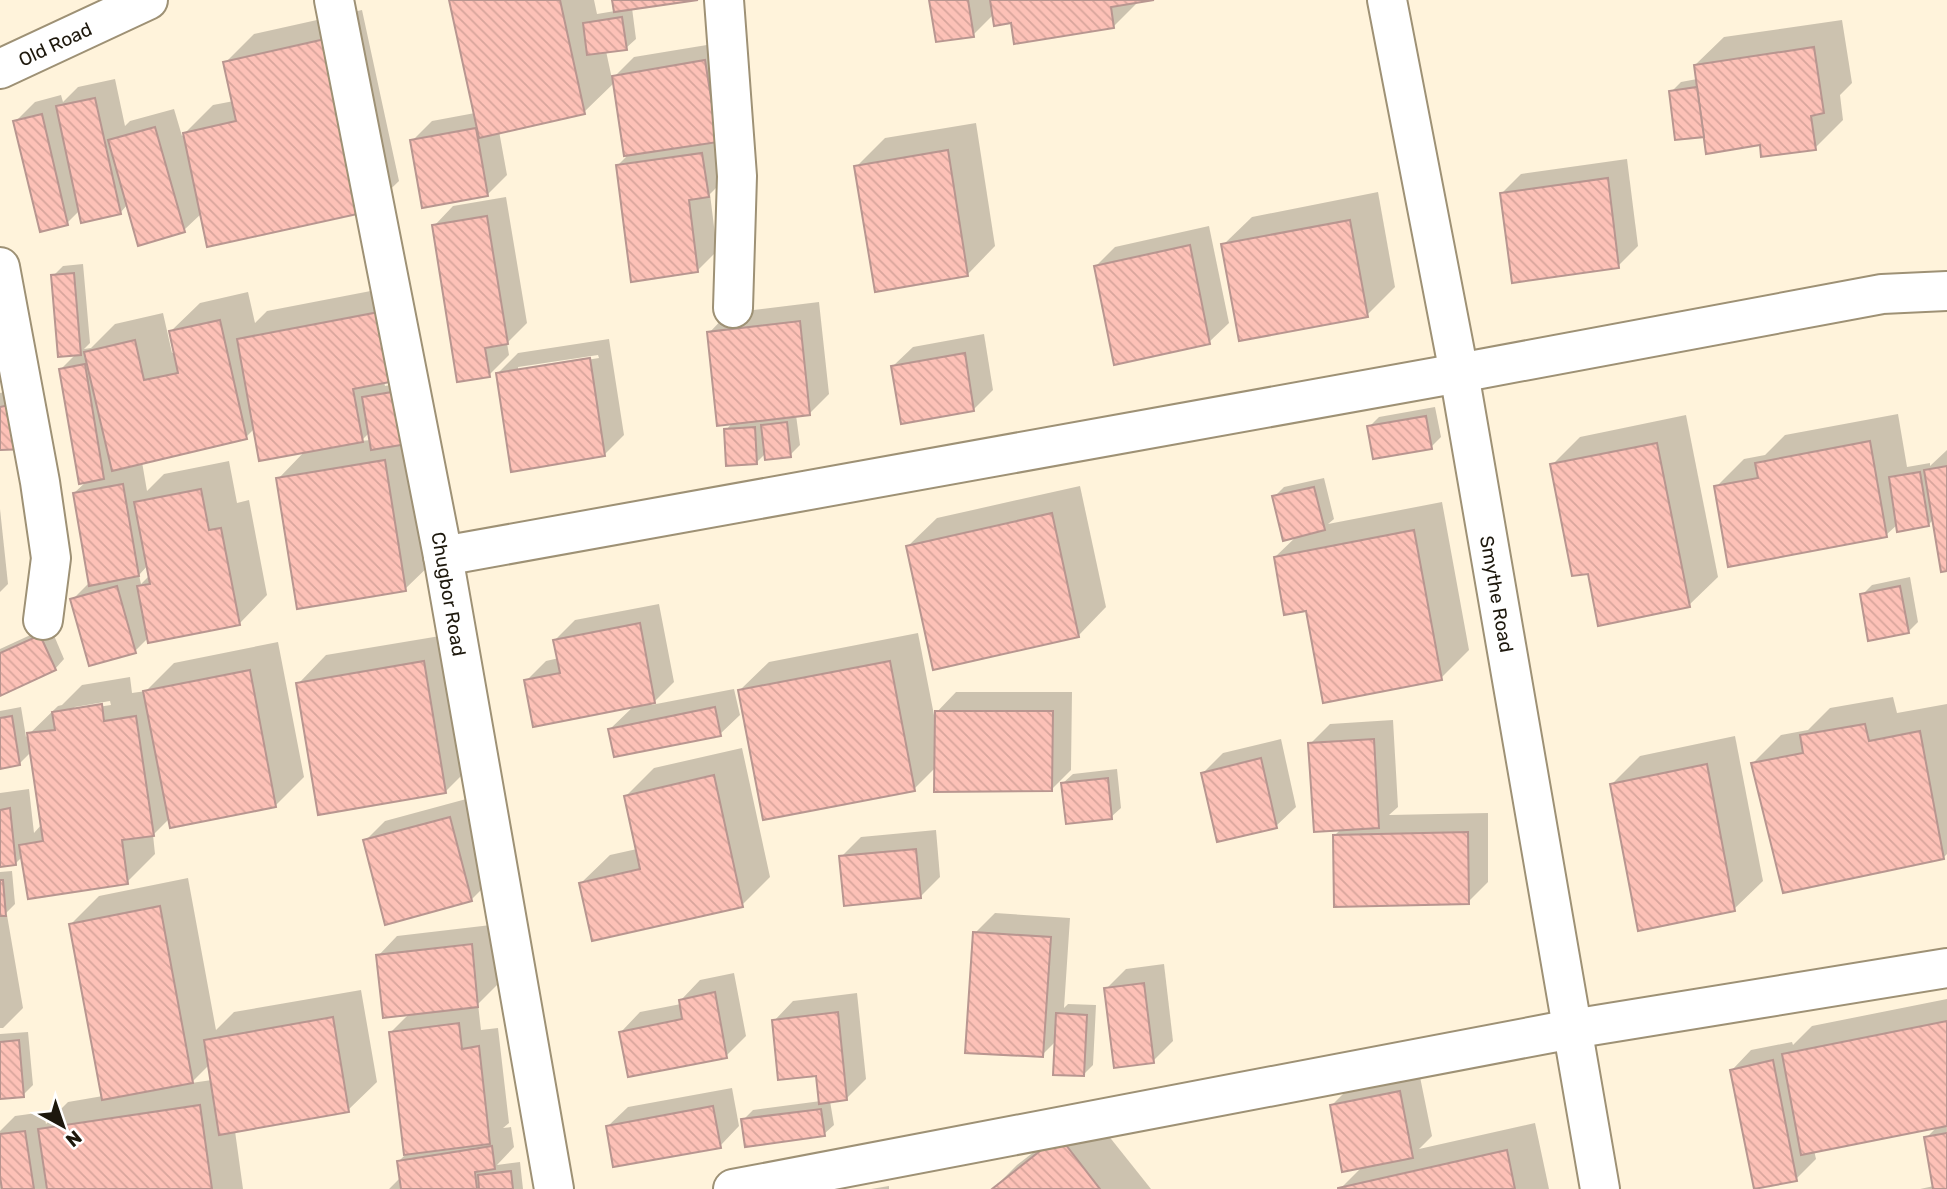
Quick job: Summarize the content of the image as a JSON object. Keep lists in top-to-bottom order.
{
  "streets": {
    "street": ["Old Road", "Chugbor Road", "Smythe Road"]
  },
  "north": "bottom right"
}
